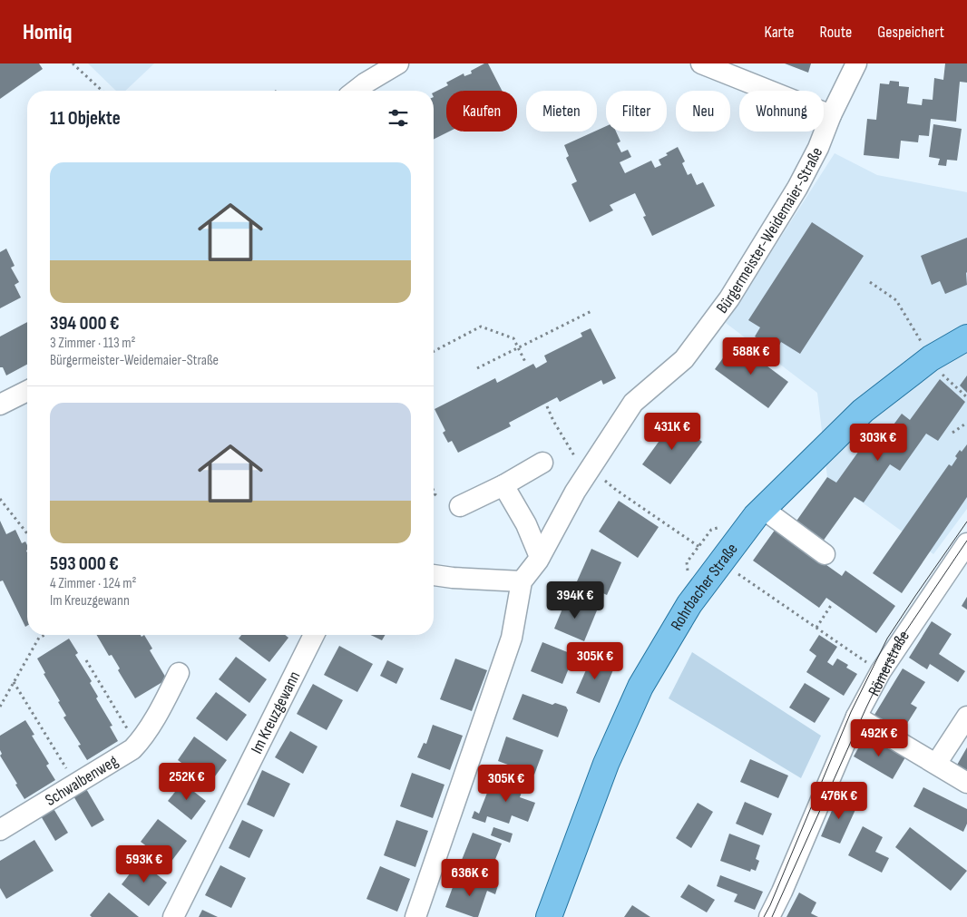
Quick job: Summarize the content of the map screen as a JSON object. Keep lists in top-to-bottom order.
{
  "streets": {
    "main road": ["Rohrbacher Straße"],
    "street": [
      "Bürgermeister-Weidemaier-Straße",
      "Römerstraße",
      "Im Kreuzgewann",
      "Schwalbenweg"
    ]
  },
  "page": {
    "header": "Homiq",
    "nav": ["Karte", "Route", "Gespeichert"],
    "chip": [
      "Kaufen",
      "Mieten",
      "Filter",
      "Neu",
      "Wohnung"
    ],
    "heading": "11 Objekte",
    "list": [
      {
        "name": "394 000 €",
        "note": "3 Zimmer · 113 m² · Bürgermeister-Weidemaier-Straße"
      },
      {
        "name": "593 000 €",
        "note": "4 Zimmer · 124 m² · Im Kreuzgewann"
      }
    ],
    "price": [
      "588K €",
      "431K €",
      "303K €",
      "394K €",
      "305K €",
      "492K €",
      "252K €",
      "305K €",
      "476K €",
      "593K €",
      "636K €"
    ]
  }
}
